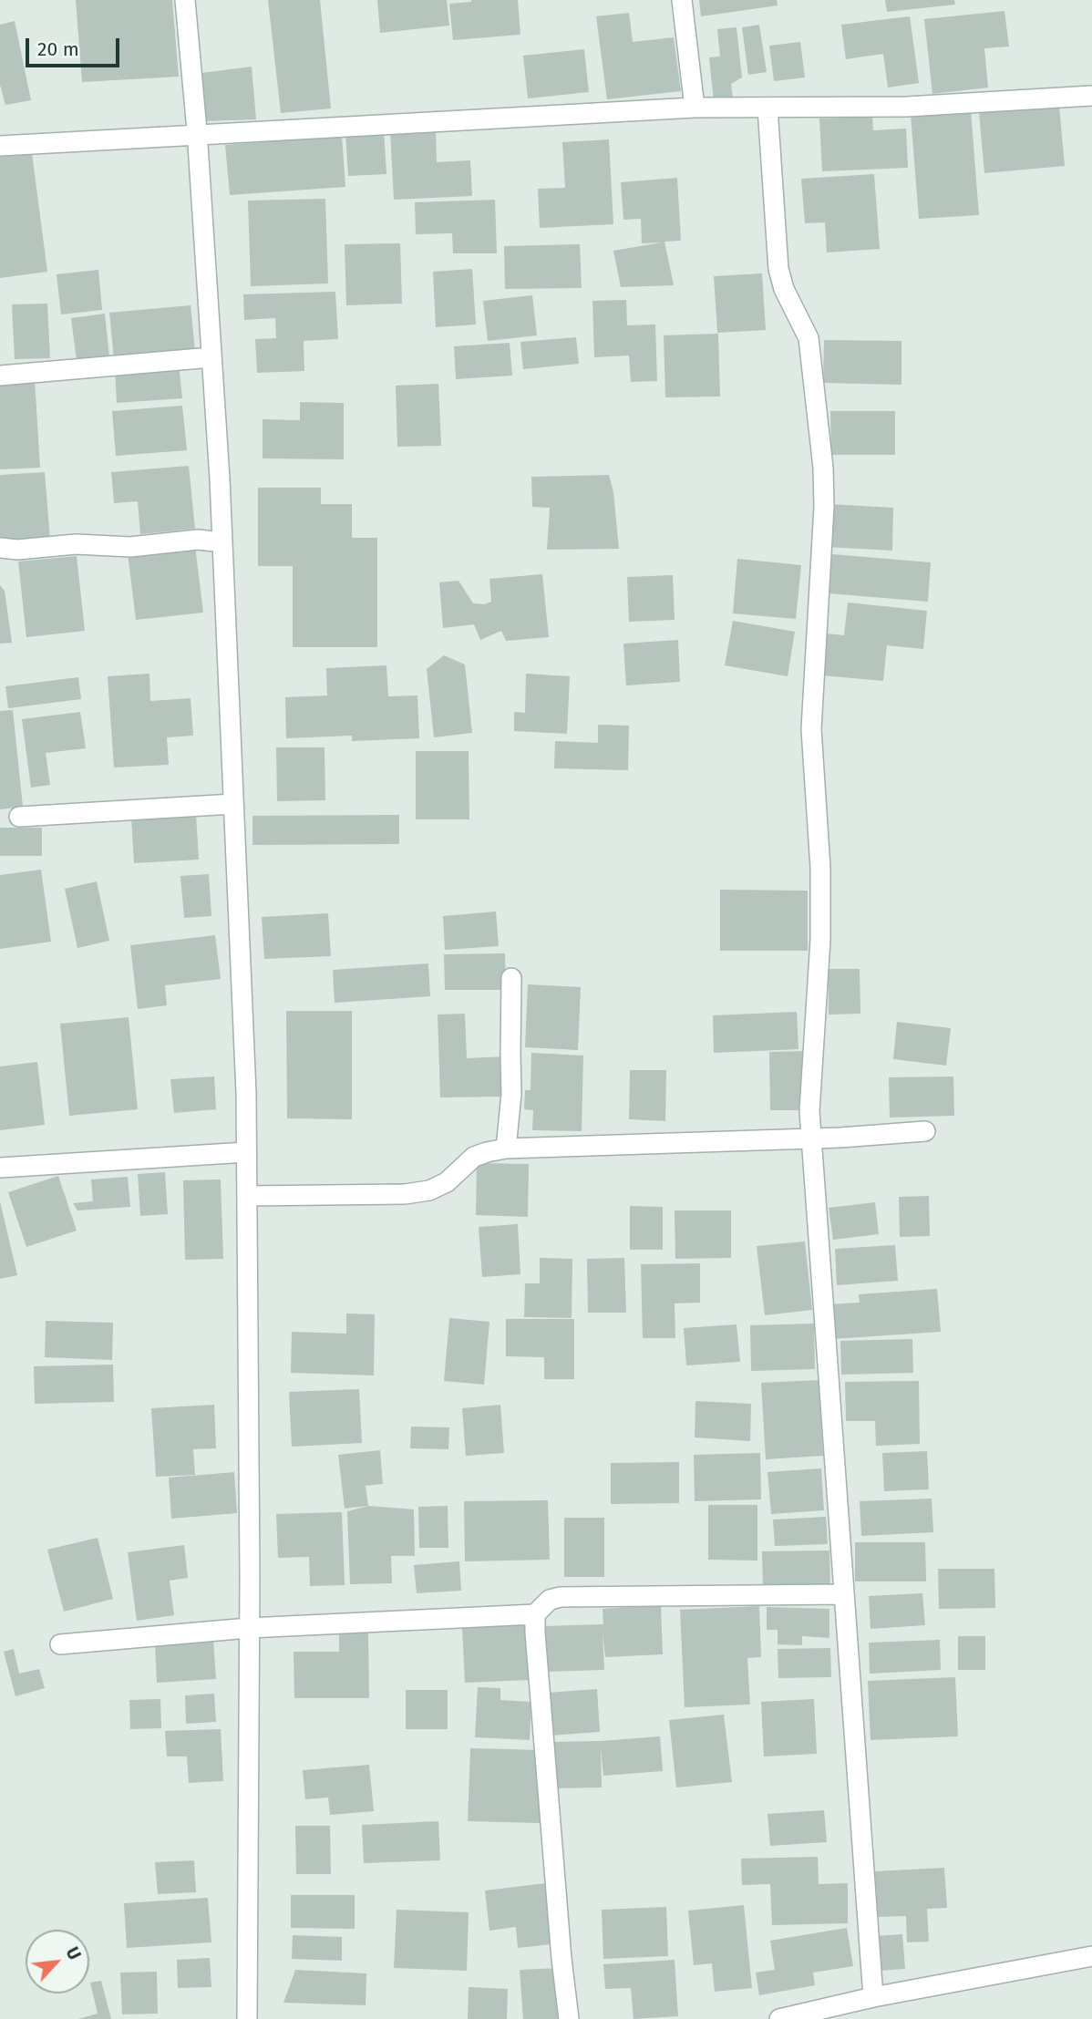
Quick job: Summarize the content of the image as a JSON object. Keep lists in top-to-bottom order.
{
  "scale_bar": "20 m",
  "north": "top right"
}
